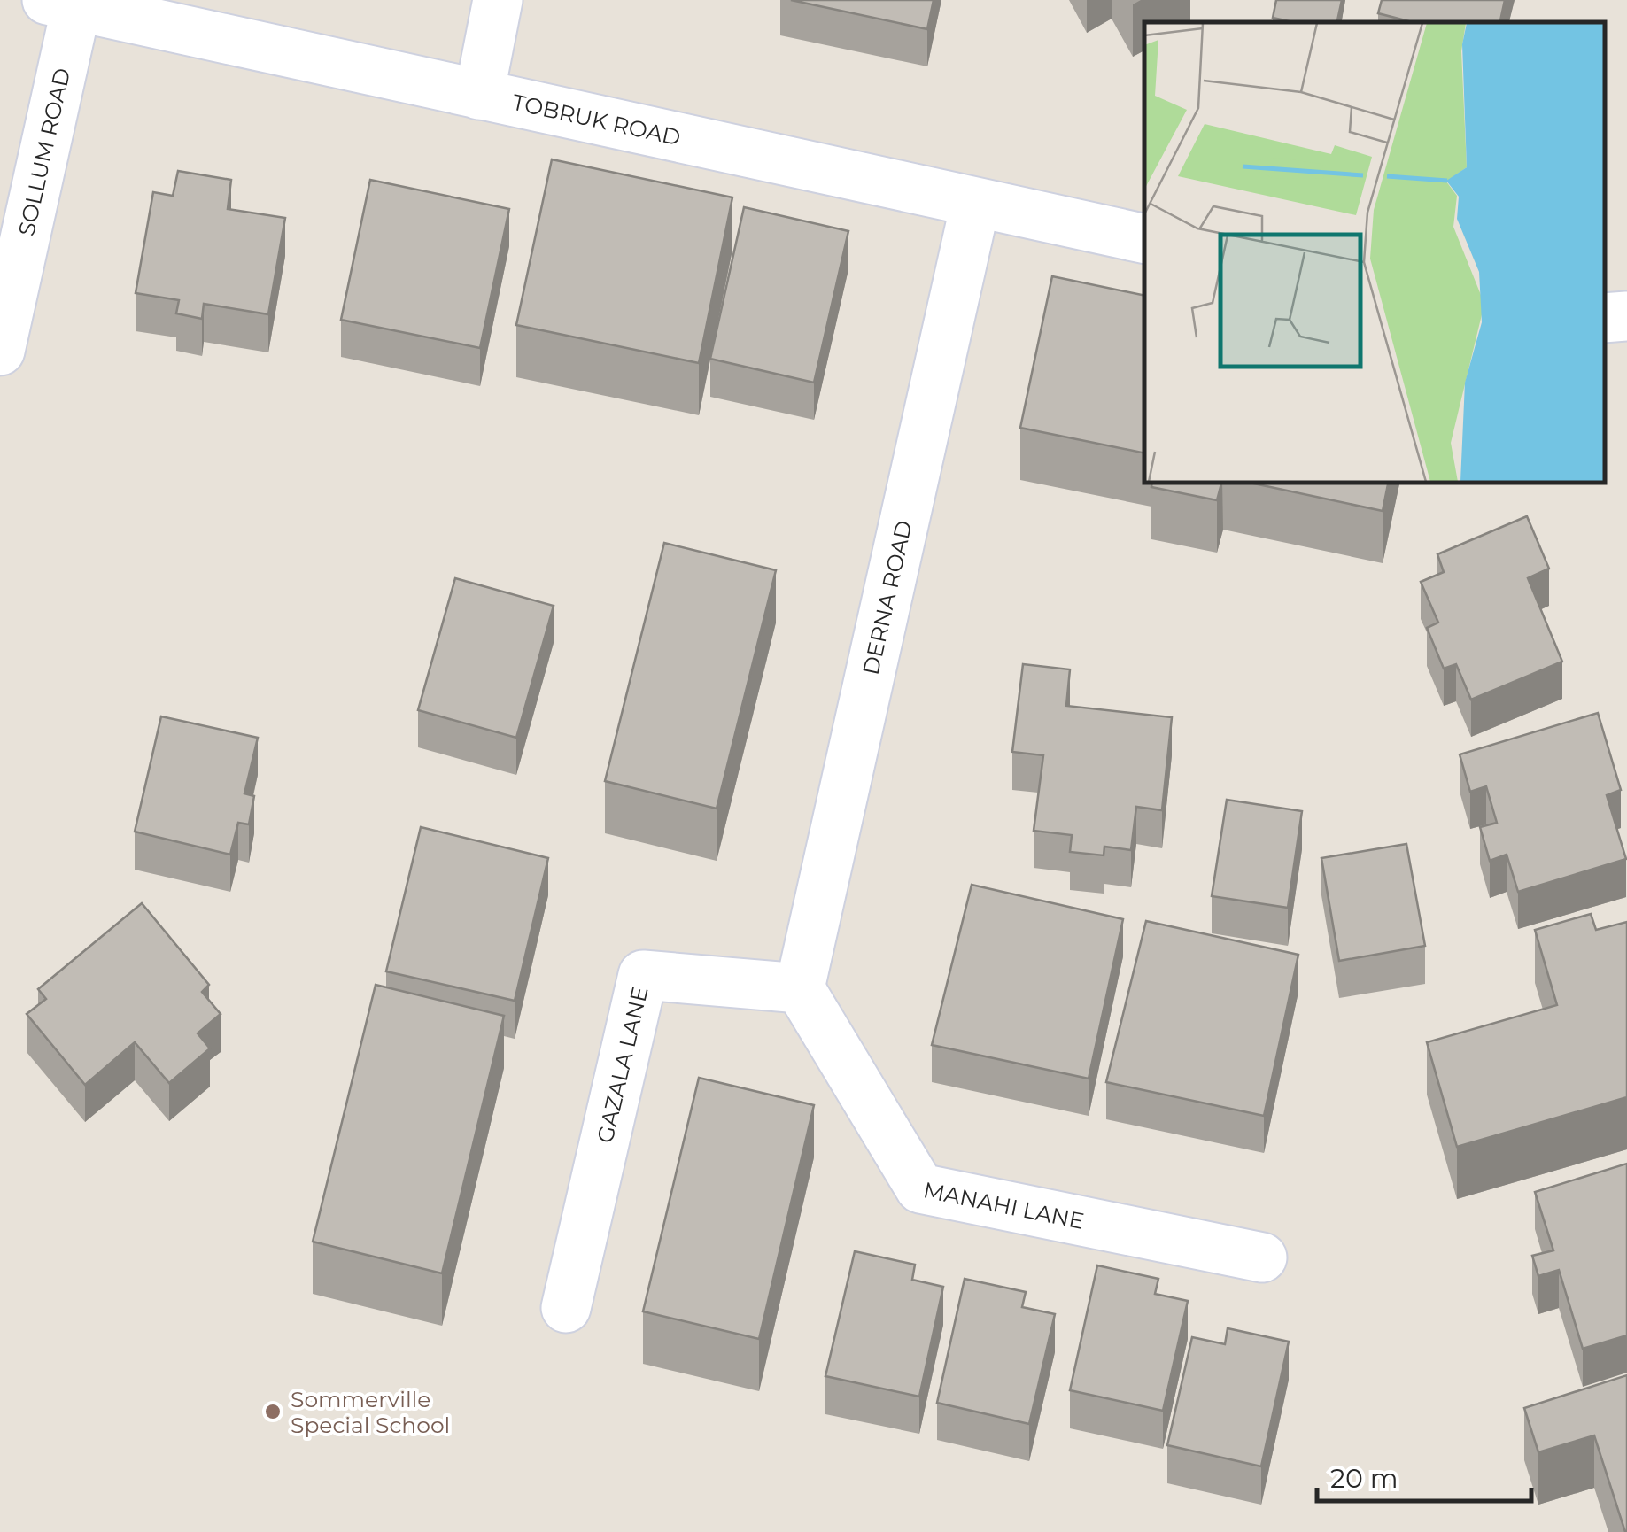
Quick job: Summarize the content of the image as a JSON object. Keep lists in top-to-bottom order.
{
  "streets": {
    "street": [
      "TOBRUK ROAD",
      "SOLLUM ROAD",
      "DERNA ROAD",
      "GAZALA LANE",
      "MANAHI LANE"
    ]
  },
  "crossings": [
    ["TOBRUK ROAD", "SOLLUM ROAD"],
    ["TOBRUK ROAD", "DERNA ROAD"],
    ["DERNA ROAD", "GAZALA LANE"],
    ["DERNA ROAD", "MANAHI LANE"],
    ["GAZALA LANE", "MANAHI LANE"]
  ],
  "places": ["Sommerville Special School"],
  "scale_bar": "20 m"
}
